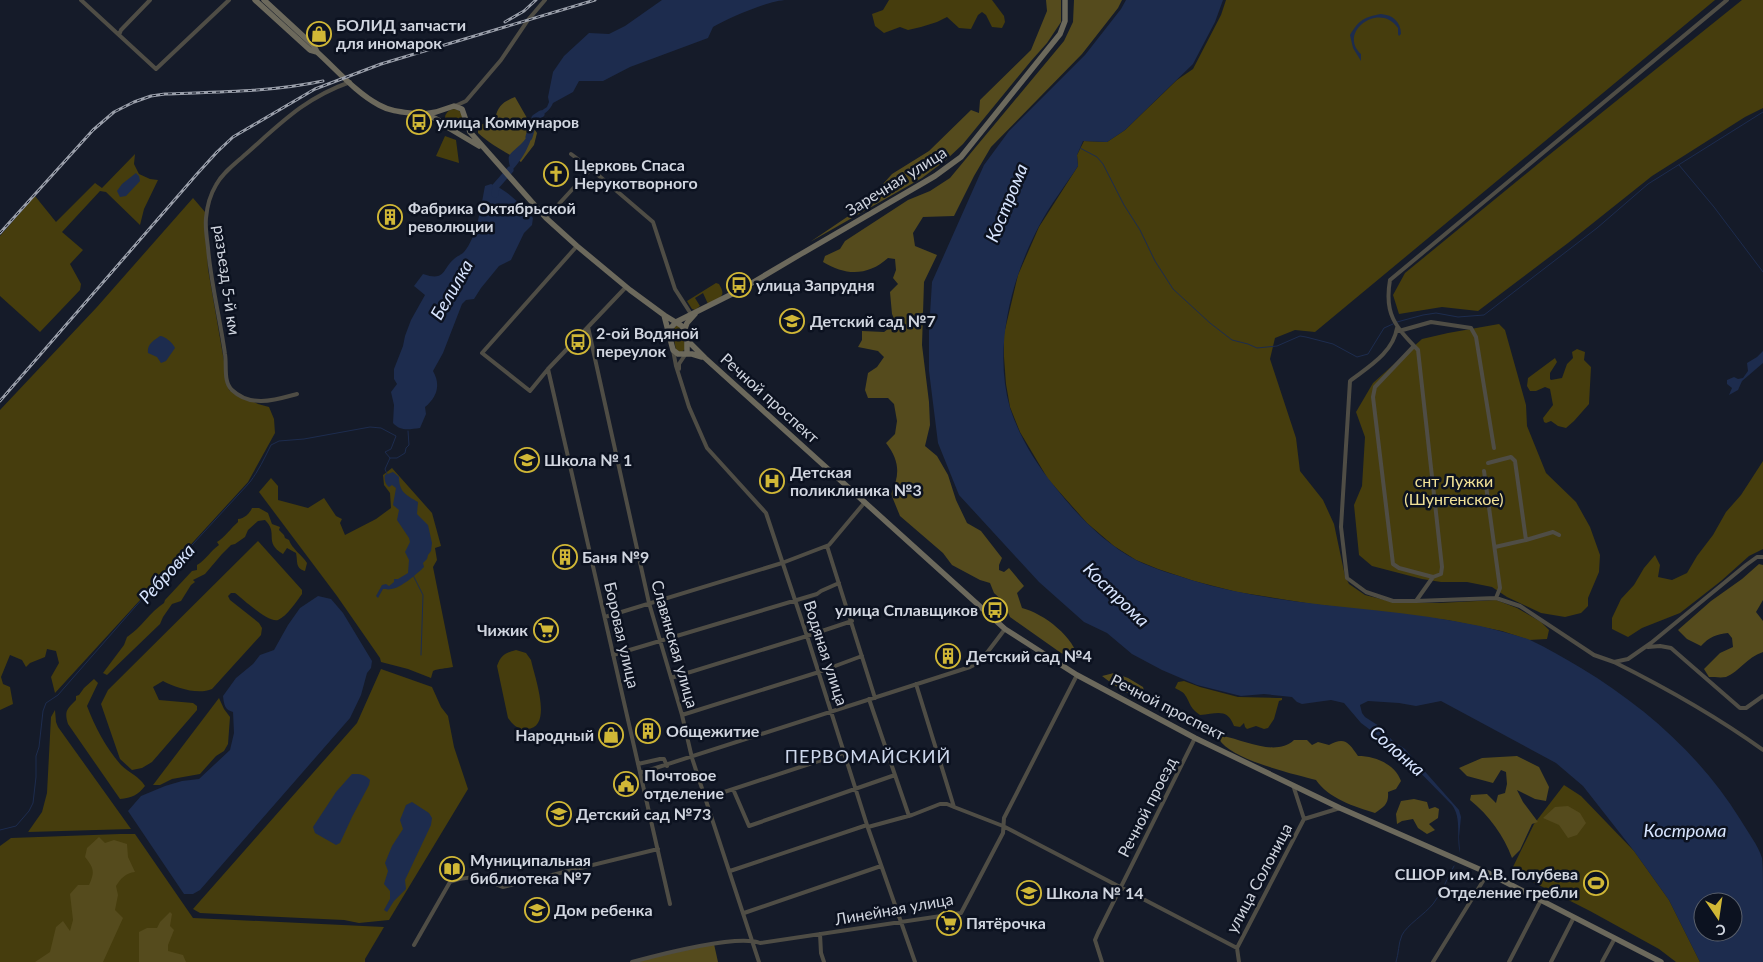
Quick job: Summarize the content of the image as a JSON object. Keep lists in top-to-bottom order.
{
  "streets": {
    "street": [
      "Заречная улица",
      "разъезд 5-й км",
      "Речной проспект",
      "Боровая улица",
      "Славянская улица",
      "Водяная улица",
      "Речной проезд",
      "улица Солоница",
      "Линейная улица"
    ]
  },
  "crossings": [
    ["Речной проспект", "Речной проезд"],
    ["Речной проспект", "Линейная улица"],
    ["Славянская улица", "Линейная улица"],
    ["Водяная улица", "Линейная улица"]
  ],
  "districts": ["ПЕРВОМАЙСКИЙ"],
  "water": [
    "Кострома",
    "Белилка",
    "Ребровка",
    "Солонка"
  ],
  "parks": ["снт Лужки (Шунгенское)"],
  "places": {
    "shop": ["БОЛИД запчасти для иномарок", "Народный"],
    "bus stop": [
      "улица Коммунаров",
      "улица Запрудня",
      "2-ой Водяной переулок",
      "улица Сплавщиков"
    ],
    "church": ["Церковь Спаса Нерукотворного"],
    "building": [
      "Фабрика Октябрьской революции",
      "Баня №9",
      "Детский сад №4",
      "Общежитие"
    ],
    "school or university": [
      "Детский сад №7",
      "Школа № 1",
      "Детский сад №73",
      "Школа № 14",
      "Дом ребенка"
    ],
    "hospital": ["Детская поликлиника №3"],
    "supermarket": ["Чижик", "Пятёрочка"],
    "public building": ["Почтовое отделение"],
    "library": ["Муниципальная библиотека №7"],
    "sports": ["СШОР им. А.В. Голубева Отделение гребли"]
  },
  "north": "bottom"
}
